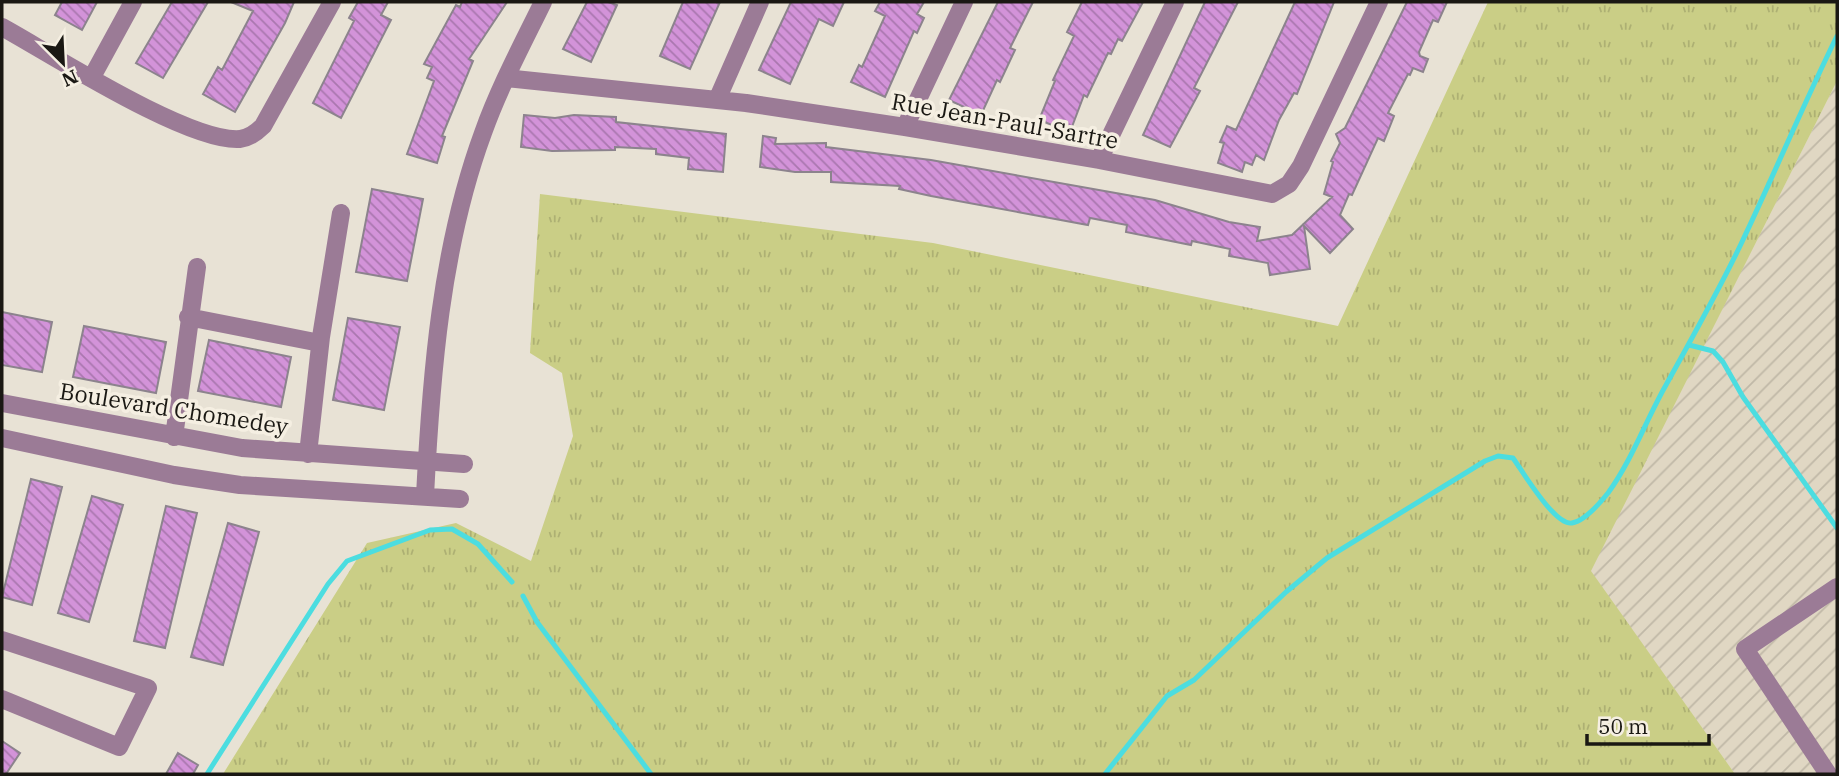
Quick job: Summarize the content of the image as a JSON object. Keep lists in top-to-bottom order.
{
  "streets": {
    "street": ["Rue Jean-Paul-Sartre", "Boulevard Chomedey"]
  },
  "scale_bar": "50 m",
  "north": "bottom right"
}
